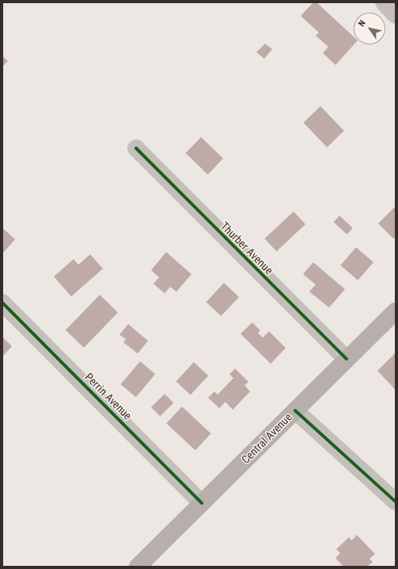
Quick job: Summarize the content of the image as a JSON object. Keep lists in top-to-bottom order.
{
  "streets": {
    "main road": ["Central Avenue"],
    "street": ["Thurber Avenue", "Perrin Avenue"]
  },
  "crossings": [
    ["Thurber Avenue", "Central Avenue"],
    ["Perrin Avenue", "Central Avenue"]
  ],
  "north": "top left"
}
